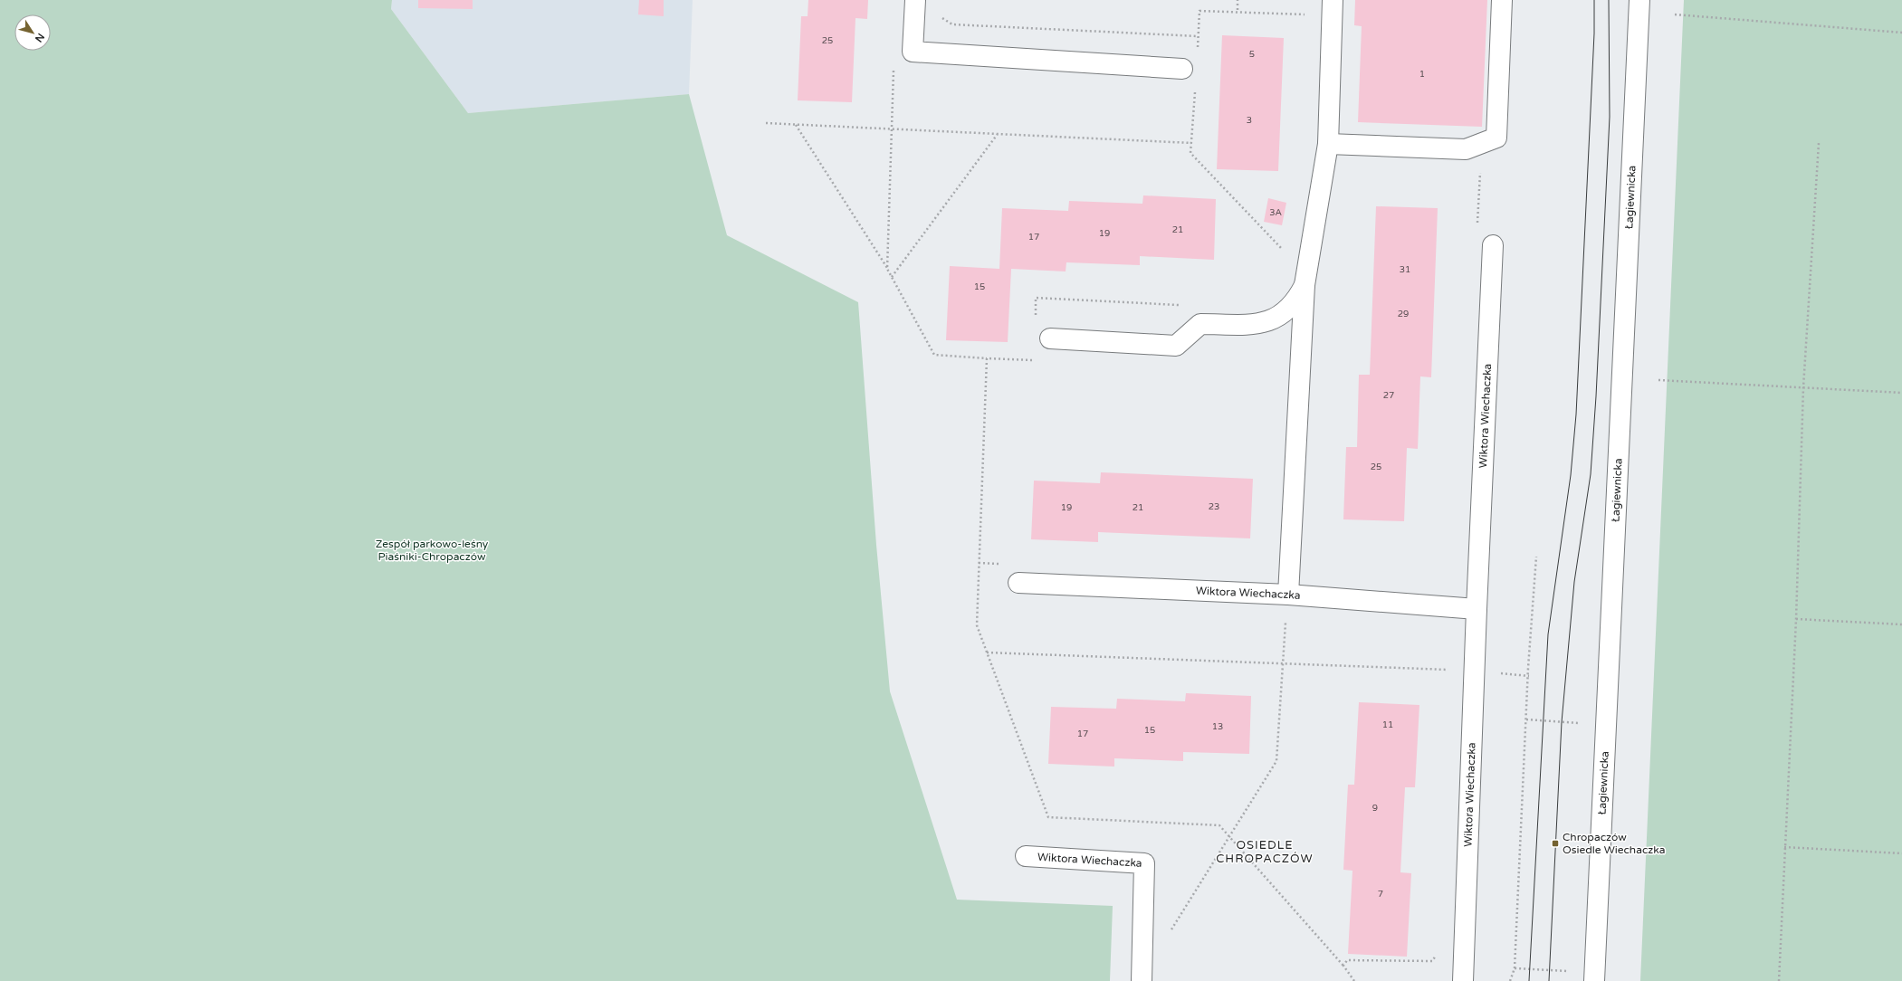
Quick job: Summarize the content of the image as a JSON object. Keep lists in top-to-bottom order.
{
  "streets": {
    "street": ["Łagiewnicka", "Wiktora Wiechaczka"]
  },
  "districts": ["OSIEDLE CHROPACZÓW"],
  "parks": ["Zespół parkowo-leśny Piaśniki-Chropaczów"],
  "places": {
    "transit": ["Chropaczów Osiedle Wiechaczka"]
  },
  "house_numbers": [
    "25",
    "5",
    "1",
    "3",
    "3A",
    "21",
    "19",
    "17",
    "31",
    "15",
    "29",
    "27",
    "25",
    "23",
    "19",
    "21",
    "11",
    "13",
    "15",
    "17",
    "9",
    "7"
  ],
  "north": "bottom right"
}
